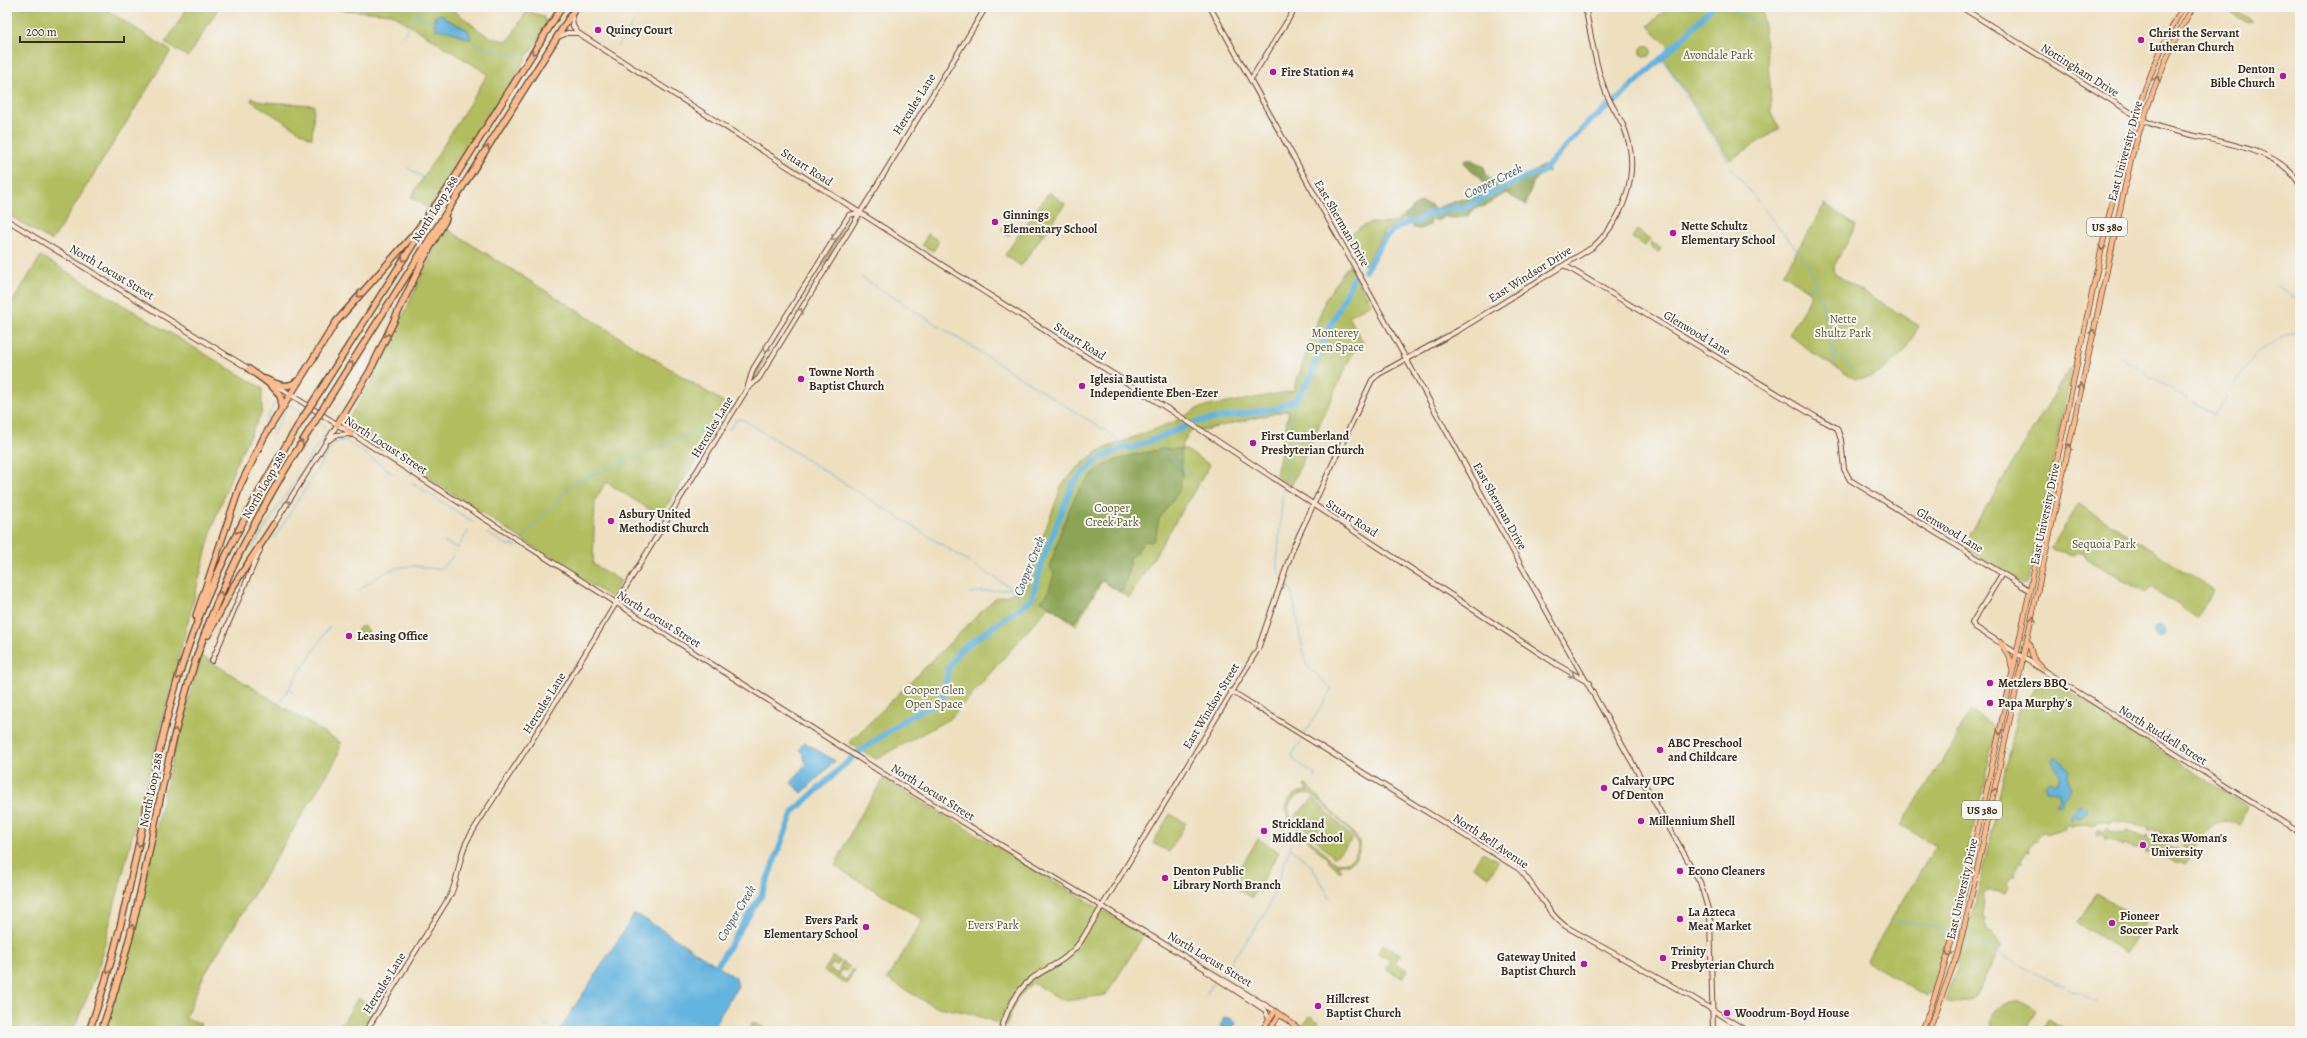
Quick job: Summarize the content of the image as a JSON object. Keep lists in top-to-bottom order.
{
  "streets": {
    "highway": ["North Loop 288"],
    "main road": ["East University Drive", "US 380", "North Locust Street"],
    "street": [
      "Nottingham Drive",
      "Hercules Lane",
      "Stuart Road",
      "East Sherman Drive",
      "East Windsor Drive",
      "Glenwood Lane",
      "East Windsor Street",
      "North Ruddell Street",
      "North Bell Avenue"
    ]
  },
  "crossings": [
    ["Nottingham Drive", "East University Drive"],
    ["Hercules Lane", "Stuart Road"],
    ["Hercules Lane", "North Locust Street"],
    ["East University Drive", "Glenwood Lane"],
    ["East University Drive", "North Ruddell Street"],
    ["Stuart Road", "East Sherman Drive"],
    ["Stuart Road", "East Windsor Drive"],
    ["Stuart Road", "East Windsor Street"],
    ["East Sherman Drive", "East Windsor Drive"],
    ["East Sherman Drive", "North Bell Avenue"],
    ["North Locust Street", "East Windsor Street"],
    ["East Windsor Drive", "Glenwood Lane"],
    ["East Windsor Drive", "East Windsor Street"],
    ["Glenwood Lane", "North Ruddell Street"],
    ["East Windsor Street", "North Bell Avenue"]
  ],
  "water": ["Cooper Creek"],
  "parks": [
    "Avondale Park",
    "Nette Shultz Park",
    "Monterey Open Space",
    "Cooper Creek Park",
    "Sequoia Park",
    "Cooper Glen Open Space",
    "Evers Park"
  ],
  "places": [
    "Quincy Court",
    "Christ the Servant Lutheran Church",
    "Fire Station #4",
    "Denton Bible Church",
    "Ginnings Elementary School",
    "Nette Schultz Elementary School",
    "Towne North Baptist Church",
    "Iglesia Bautista Independiente Eben-Ezer",
    "First Cumberland Presbyterian Church",
    "Asbury United Methodist Church",
    "Leasing Office",
    "Metzlers BBQ",
    "Papa Murphy's",
    "ABC Preschool and Childcare",
    "Calvary UPC Of Denton",
    "Millennium Shell",
    "Strickland Middle School",
    "Texas Woman's University",
    "Econo Cleaners",
    "Denton Public Library North Branch",
    "La Azteca Meat Market",
    "Pioneer Soccer Park",
    "Evers Park Elementary School",
    "Trinity Presbyterian Church",
    "Gateway United Baptist Church",
    "Hillcrest Baptist Church",
    "Woodrum-Boyd House"
  ],
  "scale_bar": "200 m"
}
